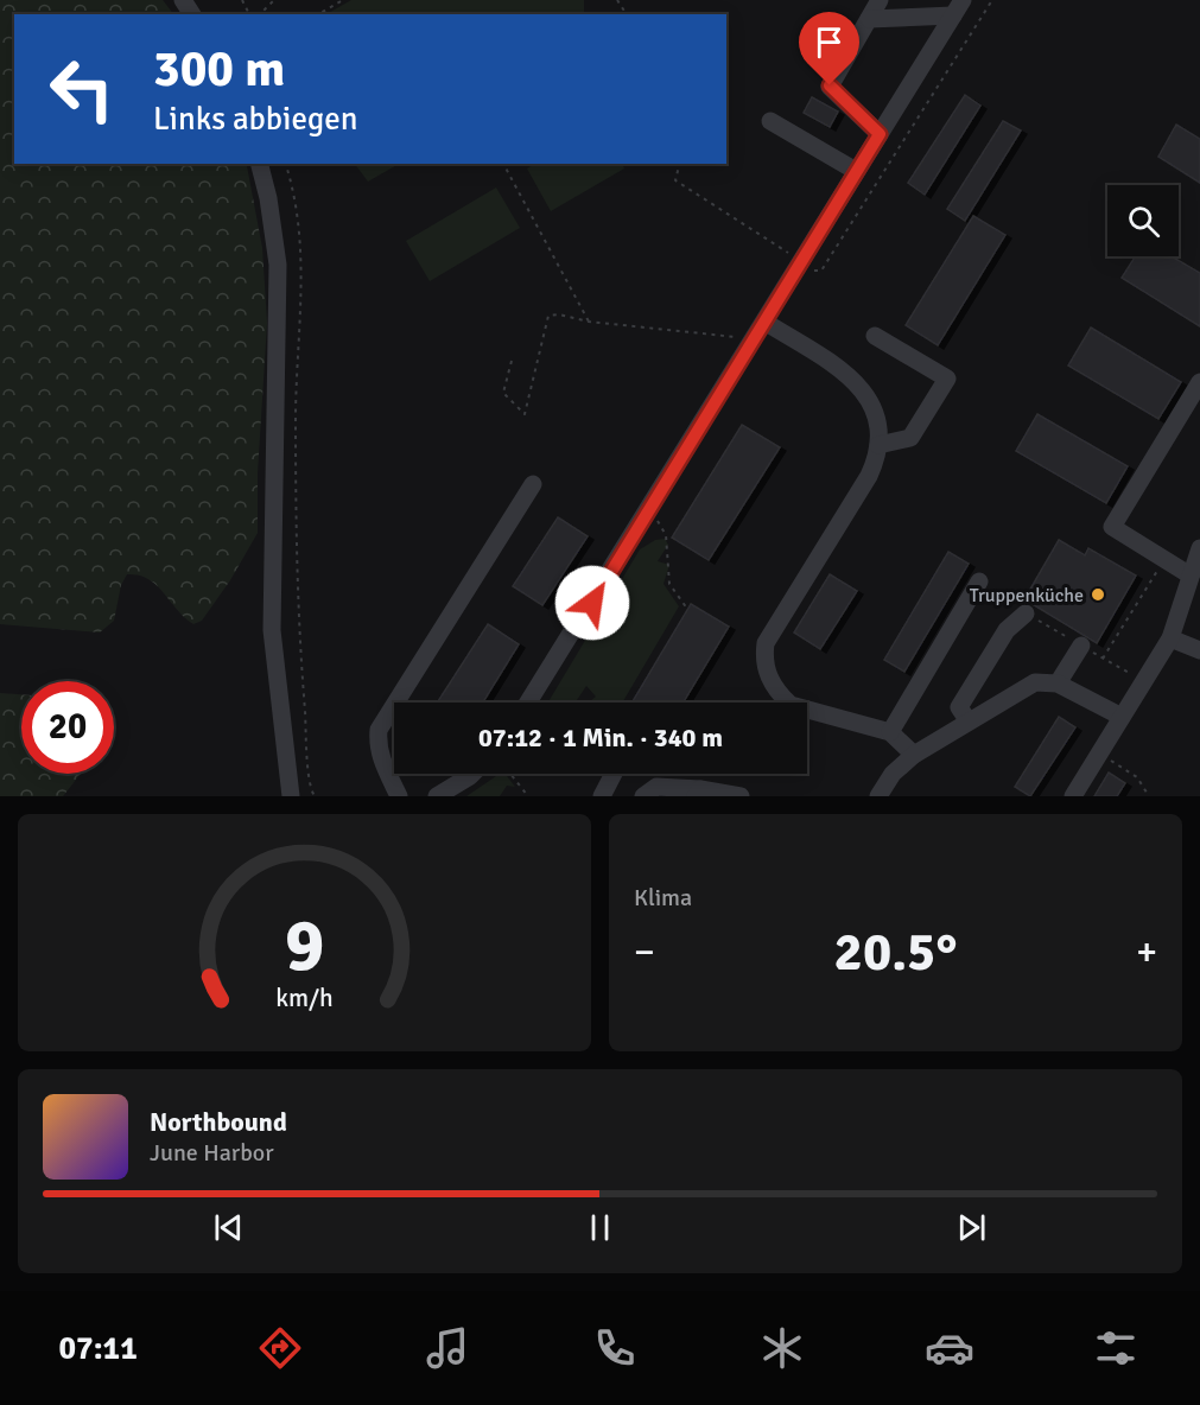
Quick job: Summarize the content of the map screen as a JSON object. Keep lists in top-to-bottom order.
{
  "places": ["Truppenküche"],
  "page": {
    "turn": ["300 m", "Links abbiegen"],
    "limit": "20",
    "trip": "07:12 · 1 Min. · 340 m",
    "tile": "Klima",
    "heat": ["−", "20.5°", "+"],
    "song": ["Northbound", "June Harbor"],
    "tabs": "07:11",
    "gauge": ["9", "km/h"]
  }
}
